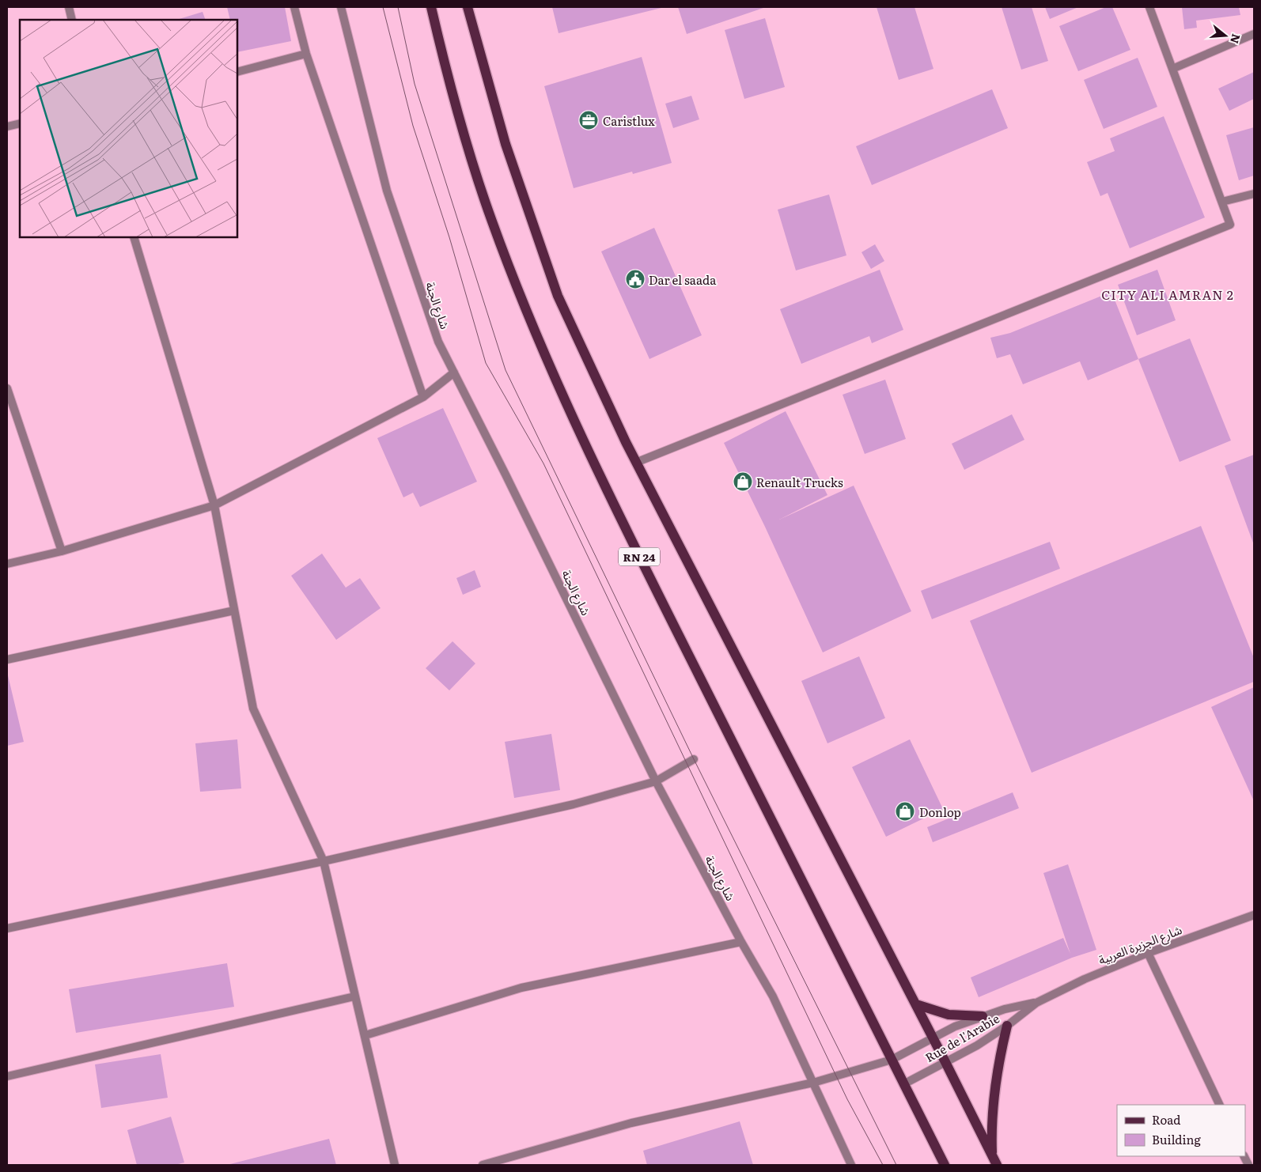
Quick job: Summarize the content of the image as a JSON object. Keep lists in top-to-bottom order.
{
  "streets": {
    "main road": ["RN 24"],
    "street": ["شارع الجنة", "شارع الجزيرة العربية", "Rue de l'Arabie"]
  },
  "crossings": [
    ["شارع الجنة", "Rue de l'Arabie"],
    ["RN 24", "Rue de l'Arabie"],
    ["شارع الجزيرة العربية", "Rue de l'Arabie"]
  ],
  "districts": ["CITY ALI AMRAN 2"],
  "places": {
    "office": ["Caristlux"],
    "public building": ["Dar el saada"],
    "shop": ["Renault Trucks", "Donlop"]
  },
  "legend": ["Road", "Building"],
  "north": "right"
}
